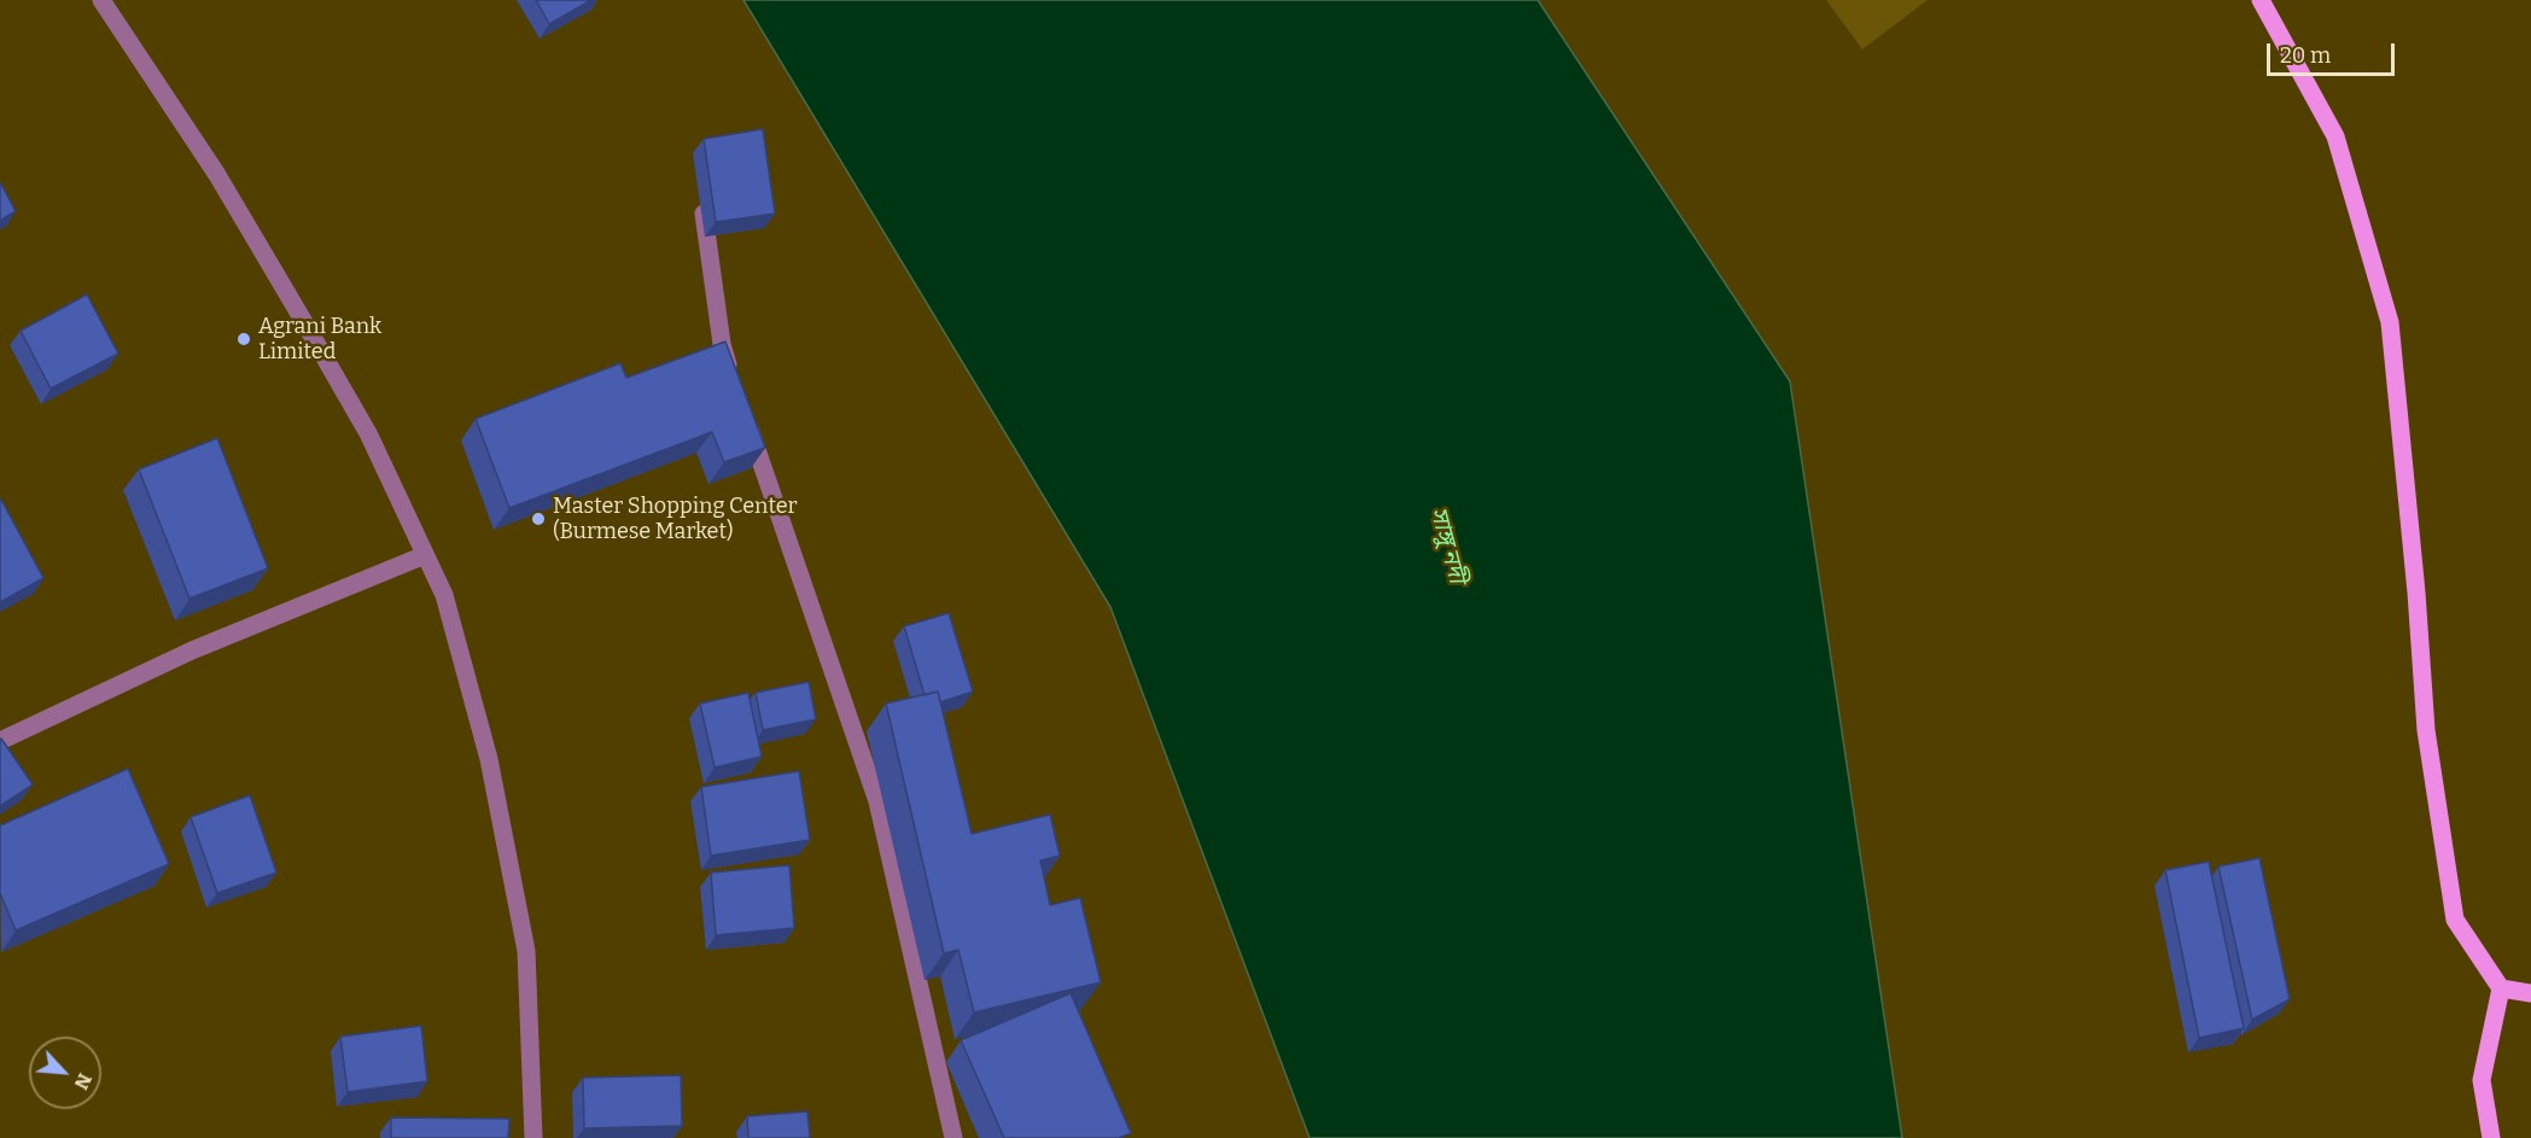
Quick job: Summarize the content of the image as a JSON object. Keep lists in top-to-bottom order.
{
  "water": ["সাঙ্গু নদী"],
  "places": ["Agrani Bank Limited", "Master Shopping Center (Burmese Market)"],
  "scale_bar": "20 m",
  "north": "bottom right"
}
